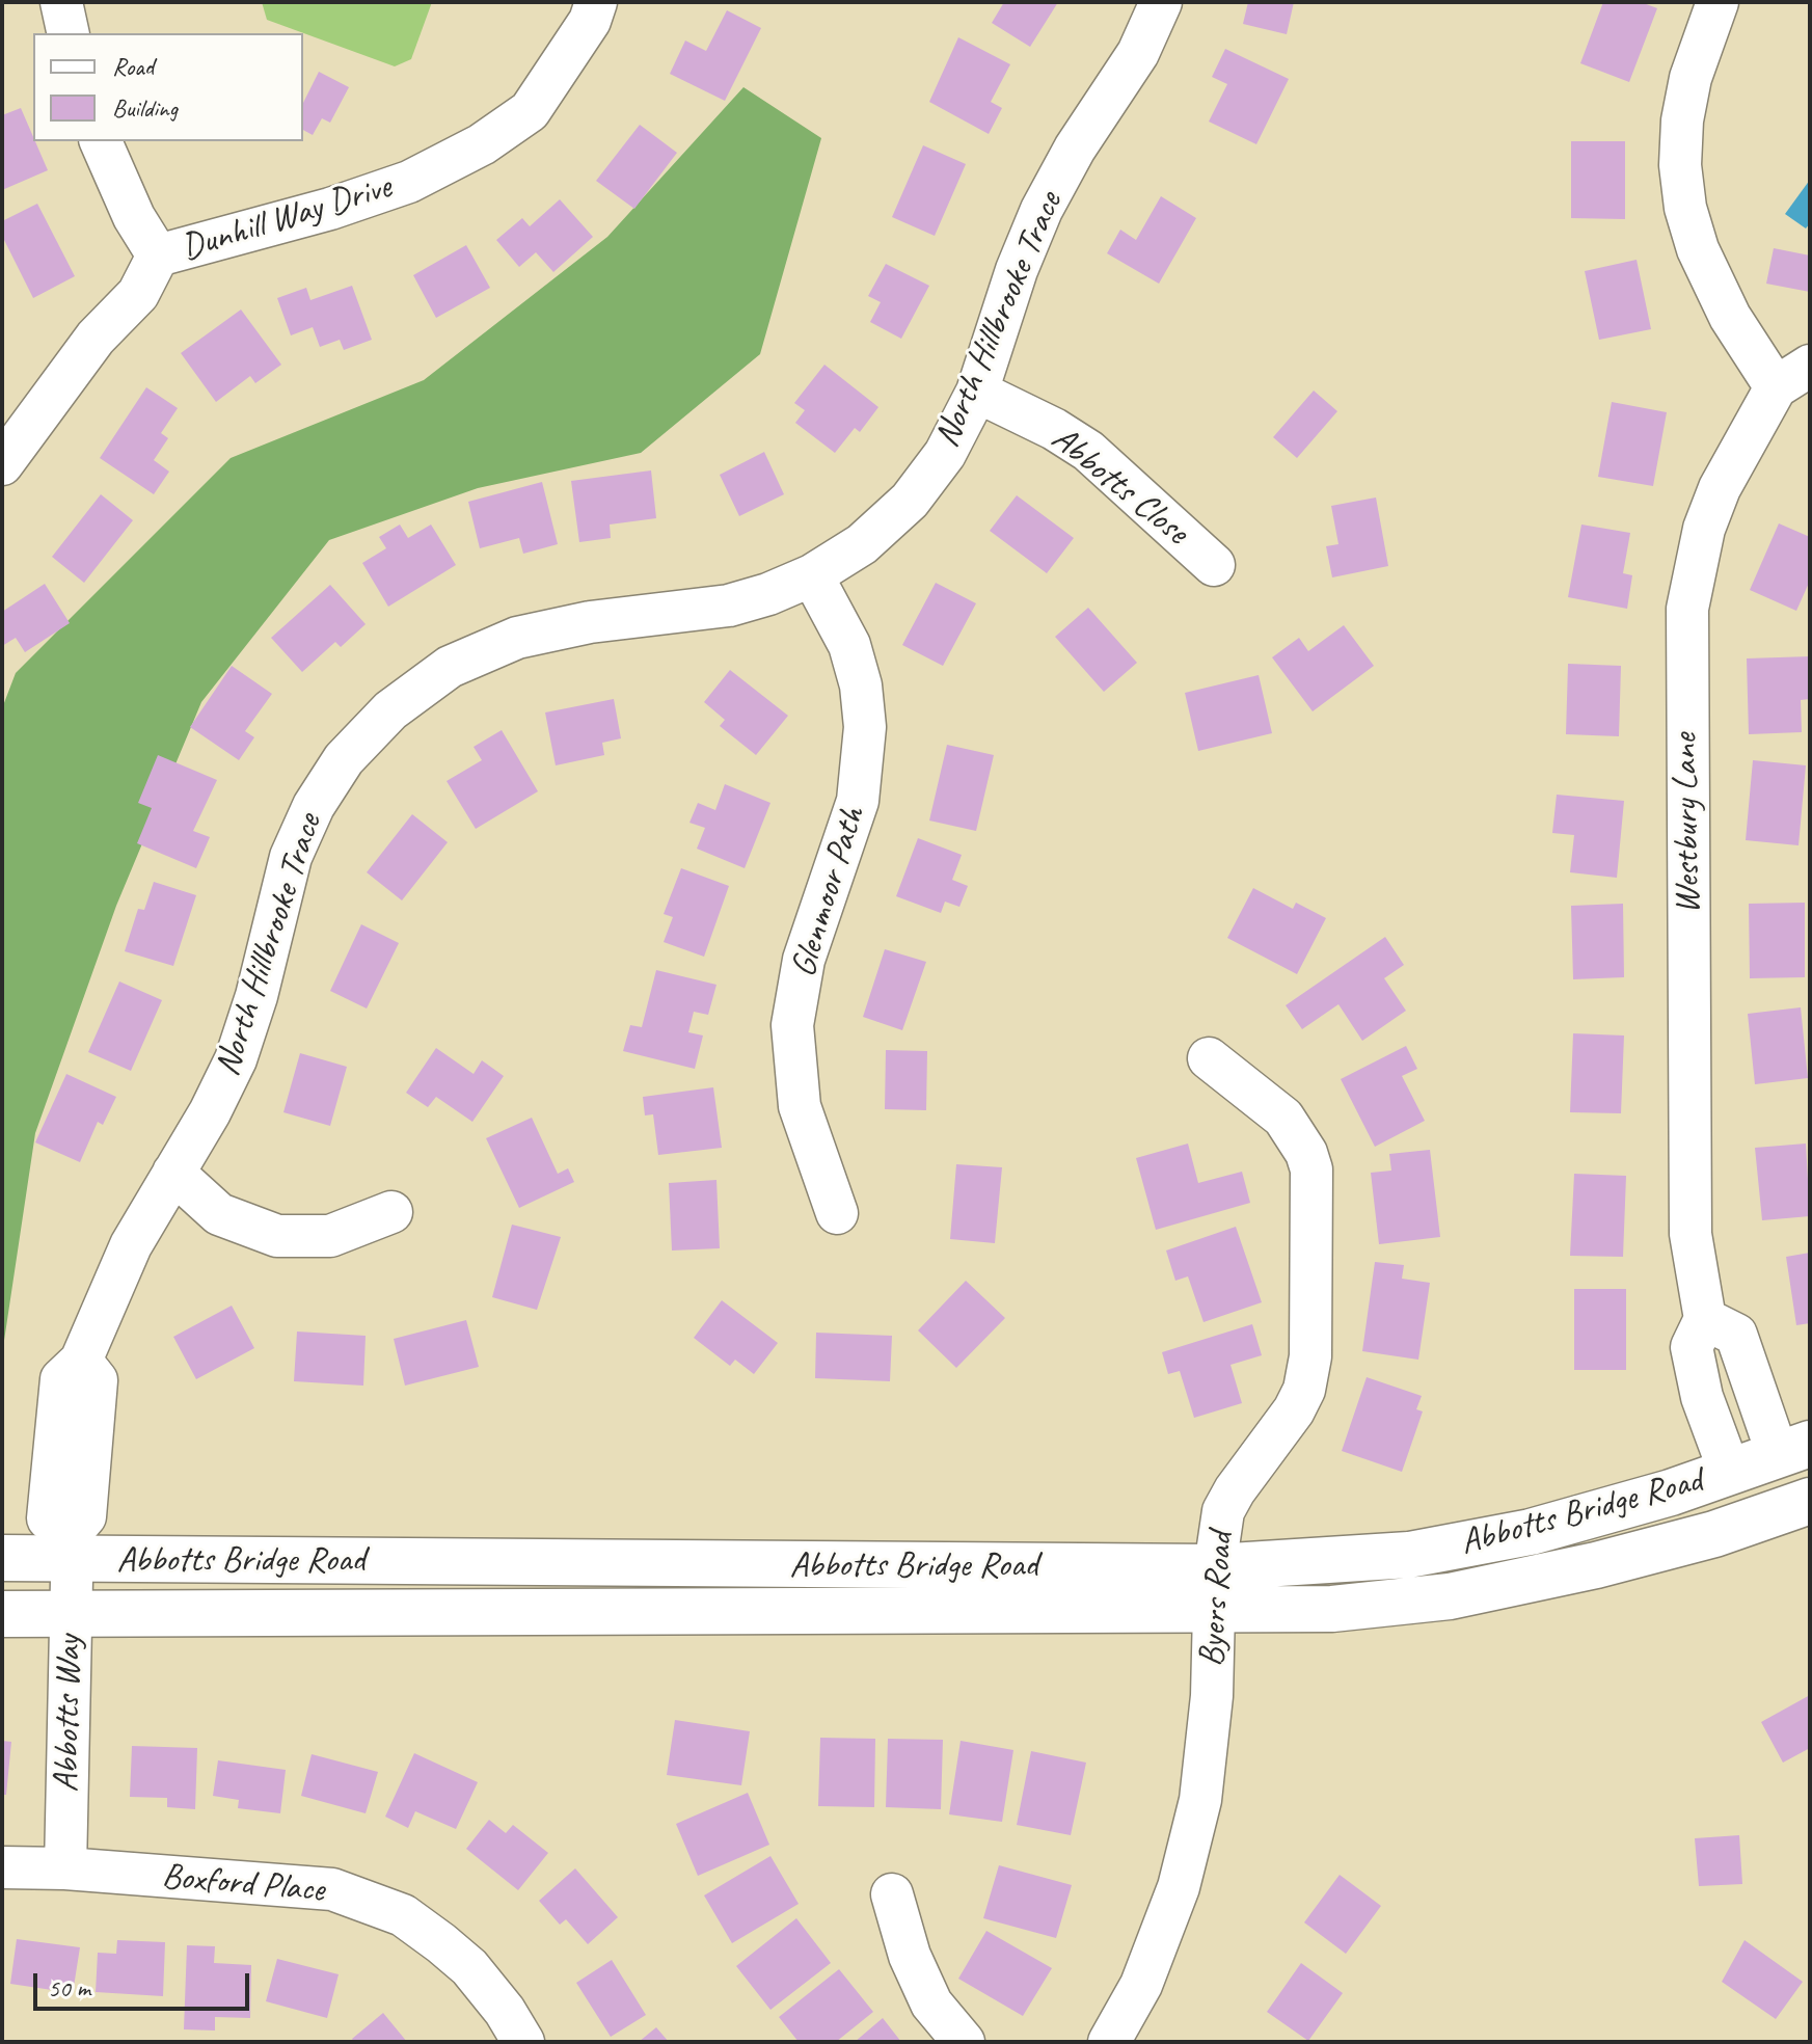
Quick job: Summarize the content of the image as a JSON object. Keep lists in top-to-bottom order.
{
  "streets": {
    "main road": ["Abbotts Bridge Road"],
    "street": [
      "Dunhill Way Drive",
      "North Hillbrooke Trace",
      "Abbotts Close",
      "Westbury Lane",
      "Glenmoor Path",
      "Byers Road",
      "Abbotts Way",
      "Boxford Place"
    ]
  },
  "crossings": [
    ["North Hillbrooke Trace", "Abbotts Close"],
    ["North Hillbrooke Trace", "Glenmoor Path"],
    ["North Hillbrooke Trace", "Abbotts Bridge Road"],
    ["North Hillbrooke Trace", "Abbotts Way"],
    ["Westbury Lane", "Abbotts Bridge Road"],
    ["Abbotts Bridge Road", "Byers Road"],
    ["Abbotts Bridge Road", "Abbotts Way"],
    ["Abbotts Way", "Boxford Place"]
  ],
  "legend": ["Road", "Building"],
  "scale_bar": "50 m"
}
